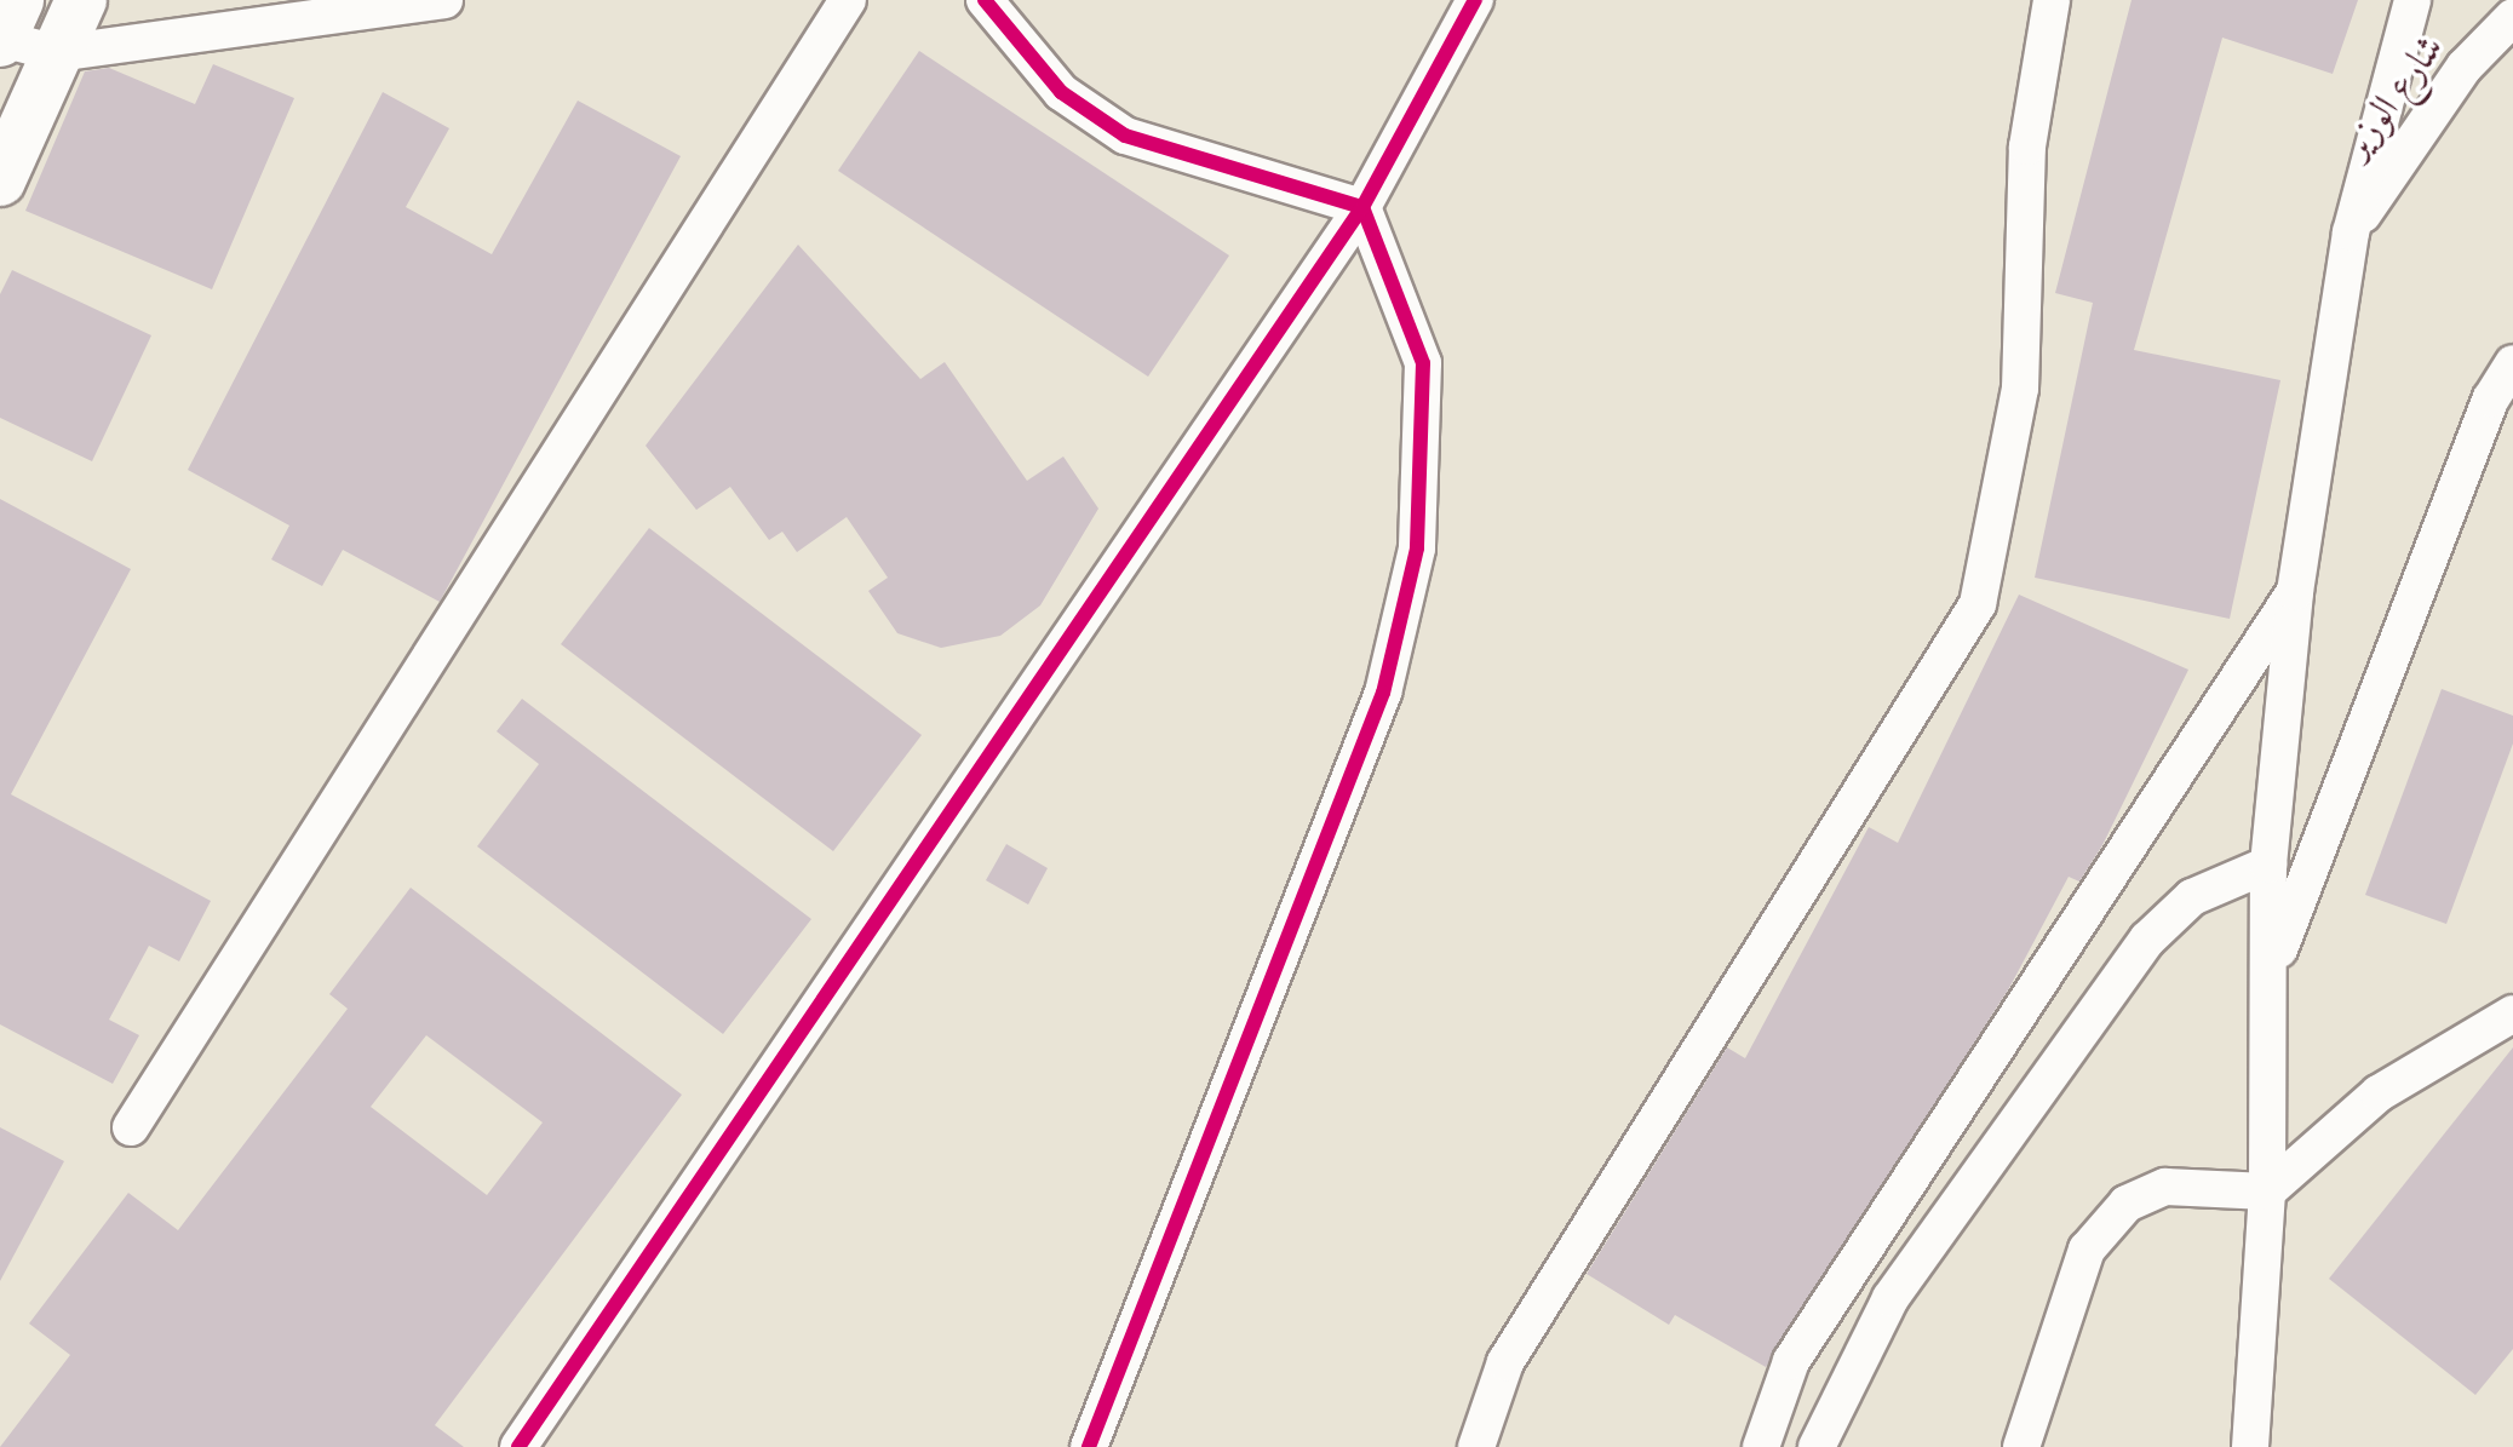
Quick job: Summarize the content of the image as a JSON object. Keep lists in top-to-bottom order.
{
  "streets": {
    "street": ["شارع الوزير"]
  }
}
